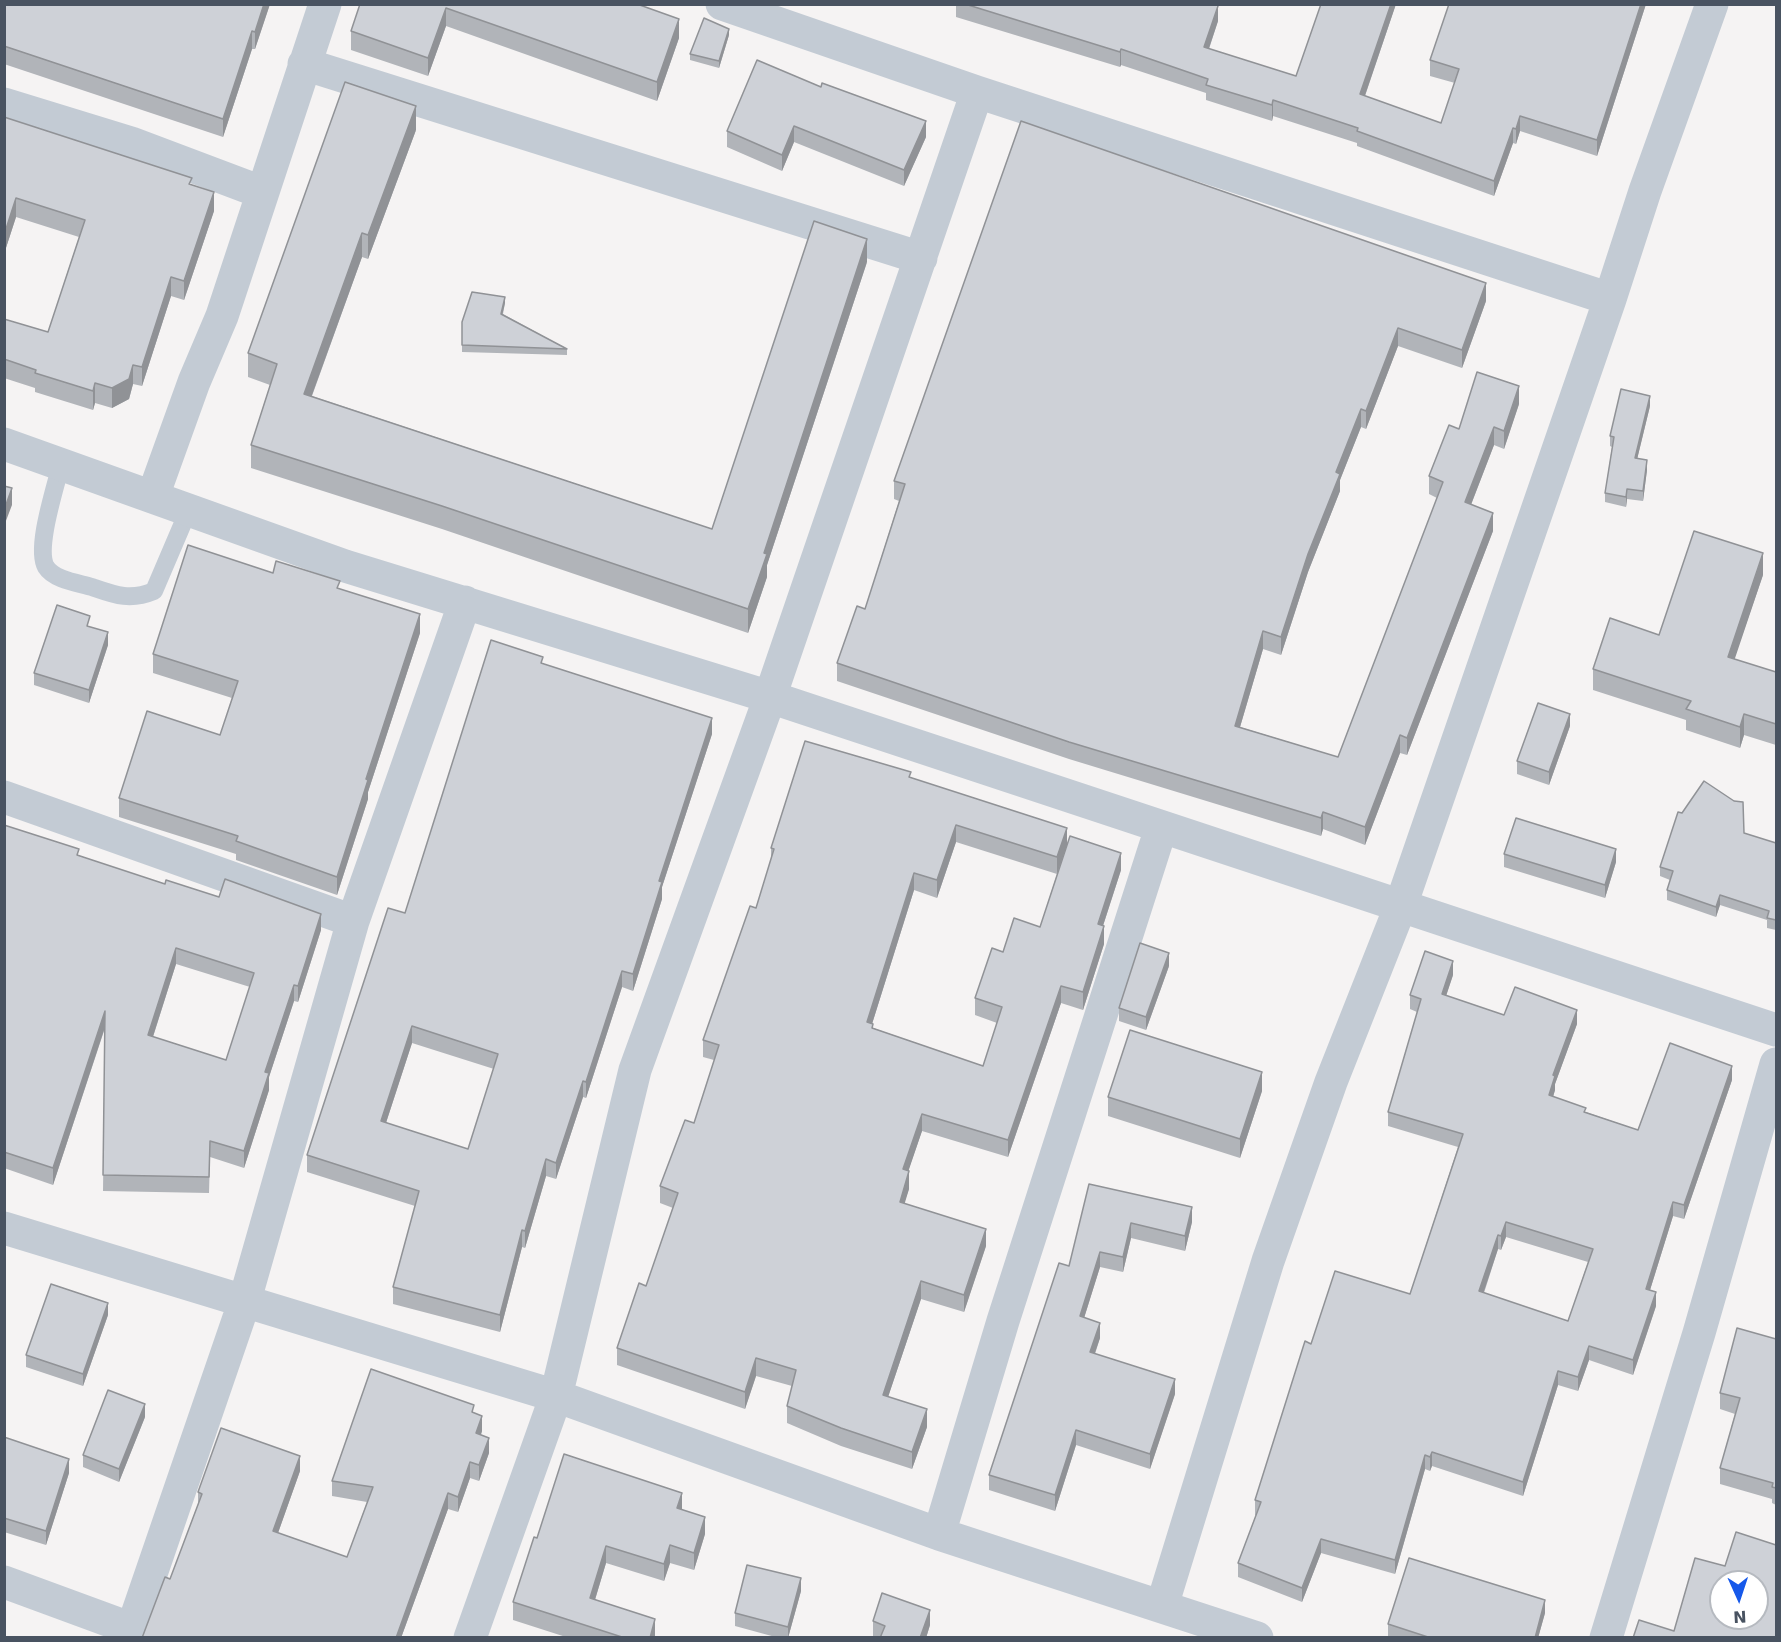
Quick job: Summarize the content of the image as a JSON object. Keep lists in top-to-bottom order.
{
  "north": "bottom"
}
